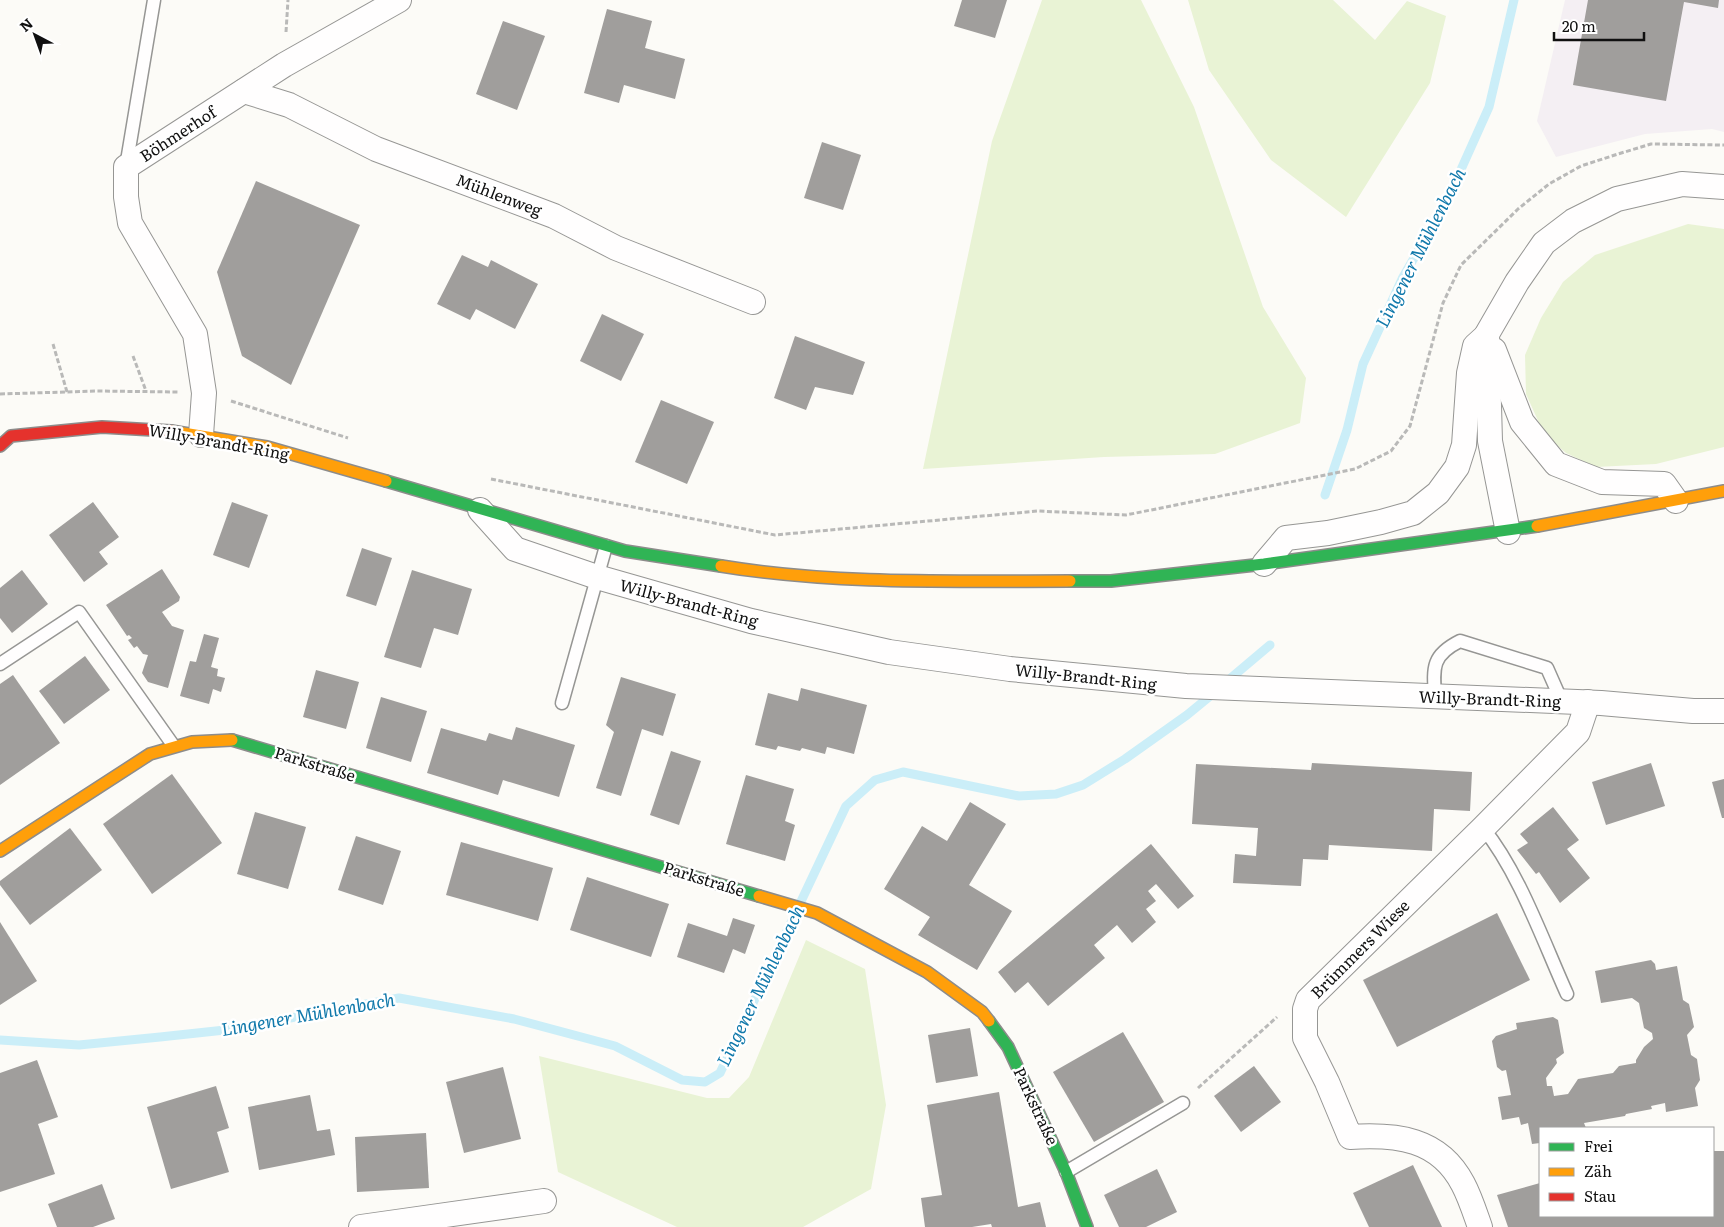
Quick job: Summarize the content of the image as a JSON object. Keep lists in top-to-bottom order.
{
  "streets": {
    "main road": ["Willy-Brandt-Ring", "Parkstraße"],
    "street": ["Böhmerhof", "Mühlenweg", "Brümmers Wiese"]
  },
  "crossings": [
    ["Böhmerhof", "Mühlenweg"],
    ["Böhmerhof", "Willy-Brandt-Ring"],
    ["Willy-Brandt-Ring", "Brümmers Wiese"]
  ],
  "water": ["Lingener Mühlenbach"],
  "legend": ["Frei", "Zäh", "Stau"],
  "scale_bar": "20 m",
  "north": "top left"
}
